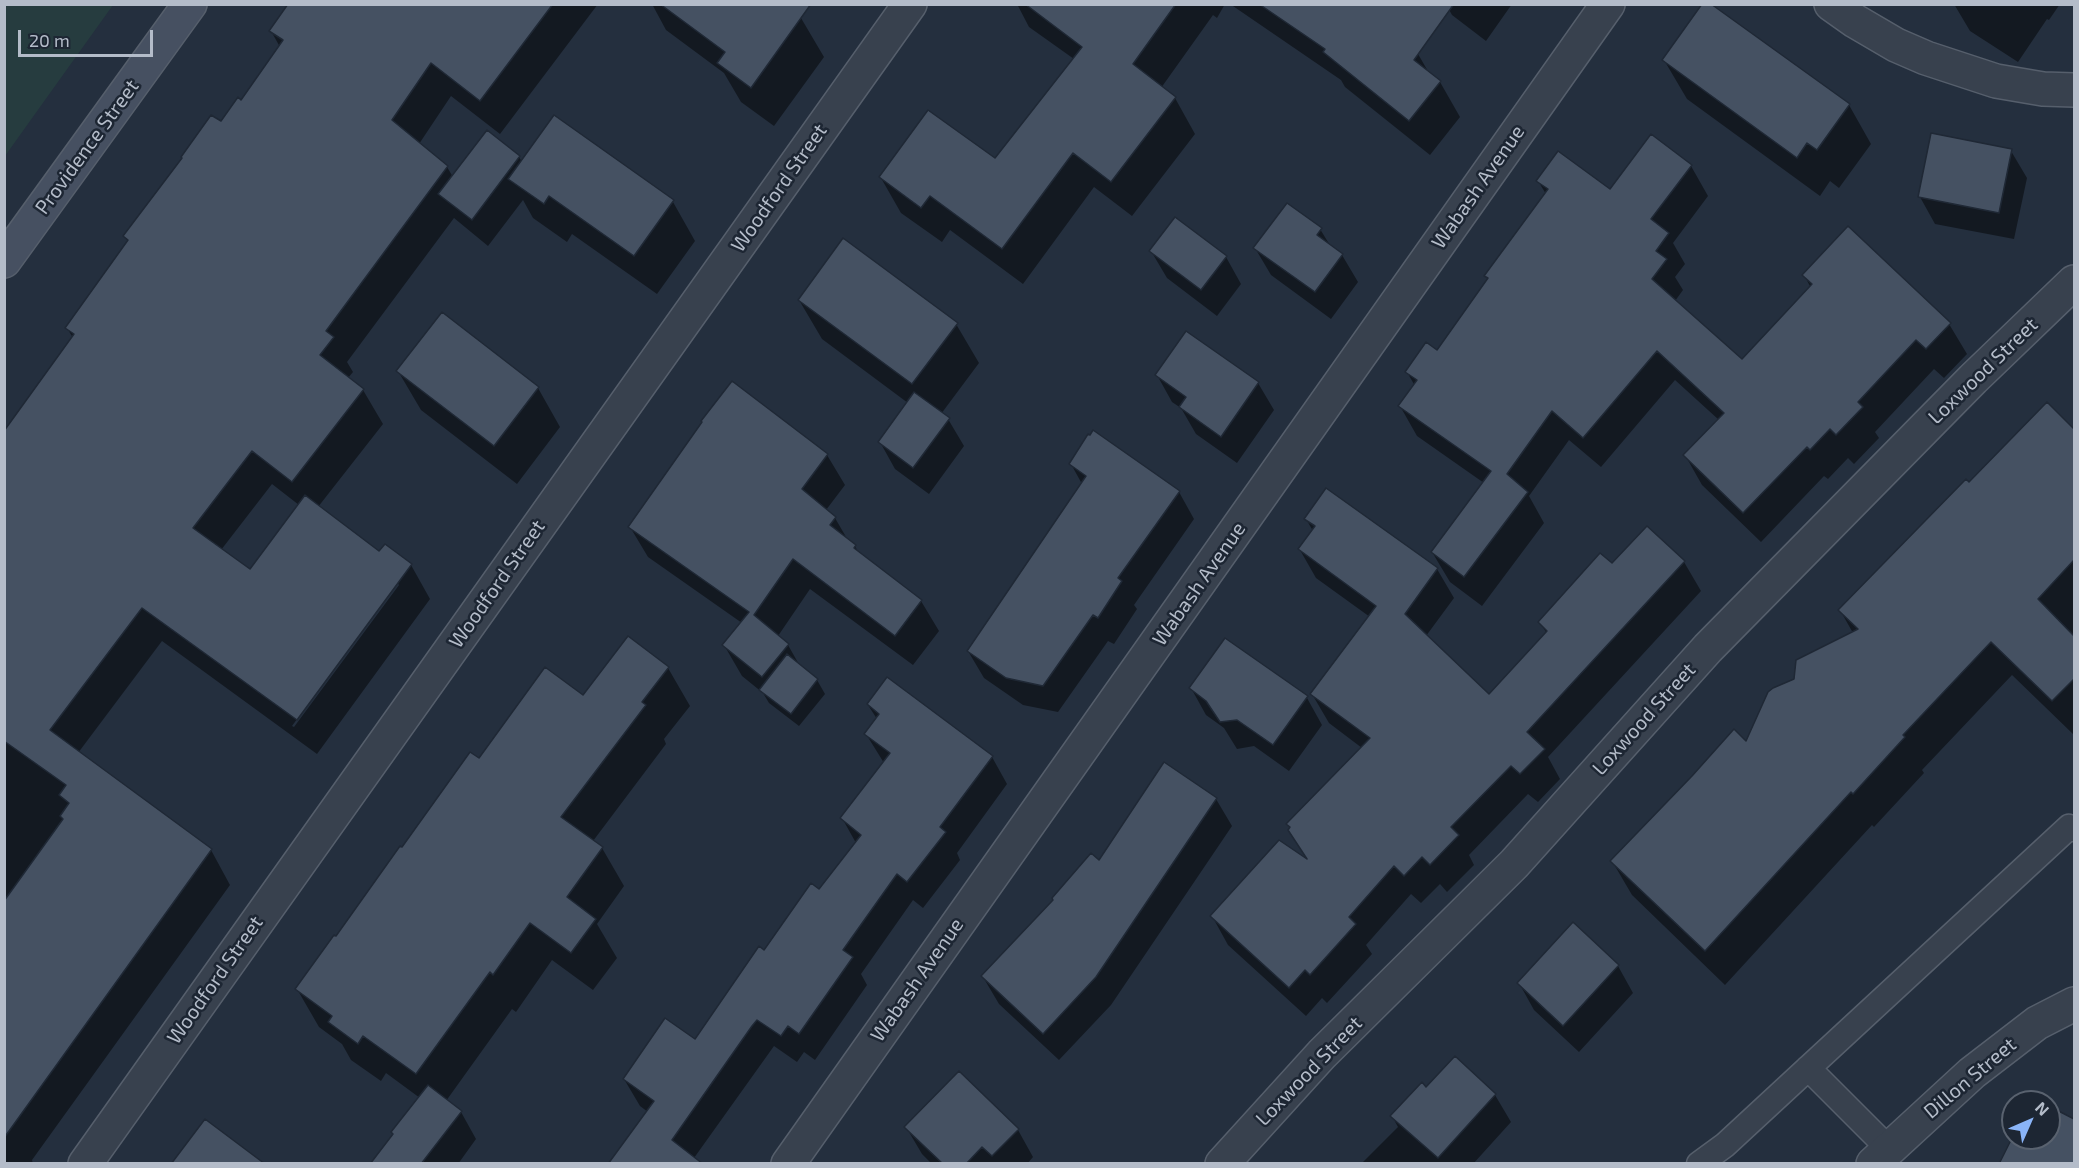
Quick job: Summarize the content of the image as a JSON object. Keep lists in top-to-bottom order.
{
  "streets": {
    "main road": ["Providence Street"],
    "street": [
      "Wabash Avenue",
      "Woodford Street",
      "Loxwood Street",
      "Dillon Street"
    ]
  },
  "scale_bar": "20 m",
  "north": "top right"
}
